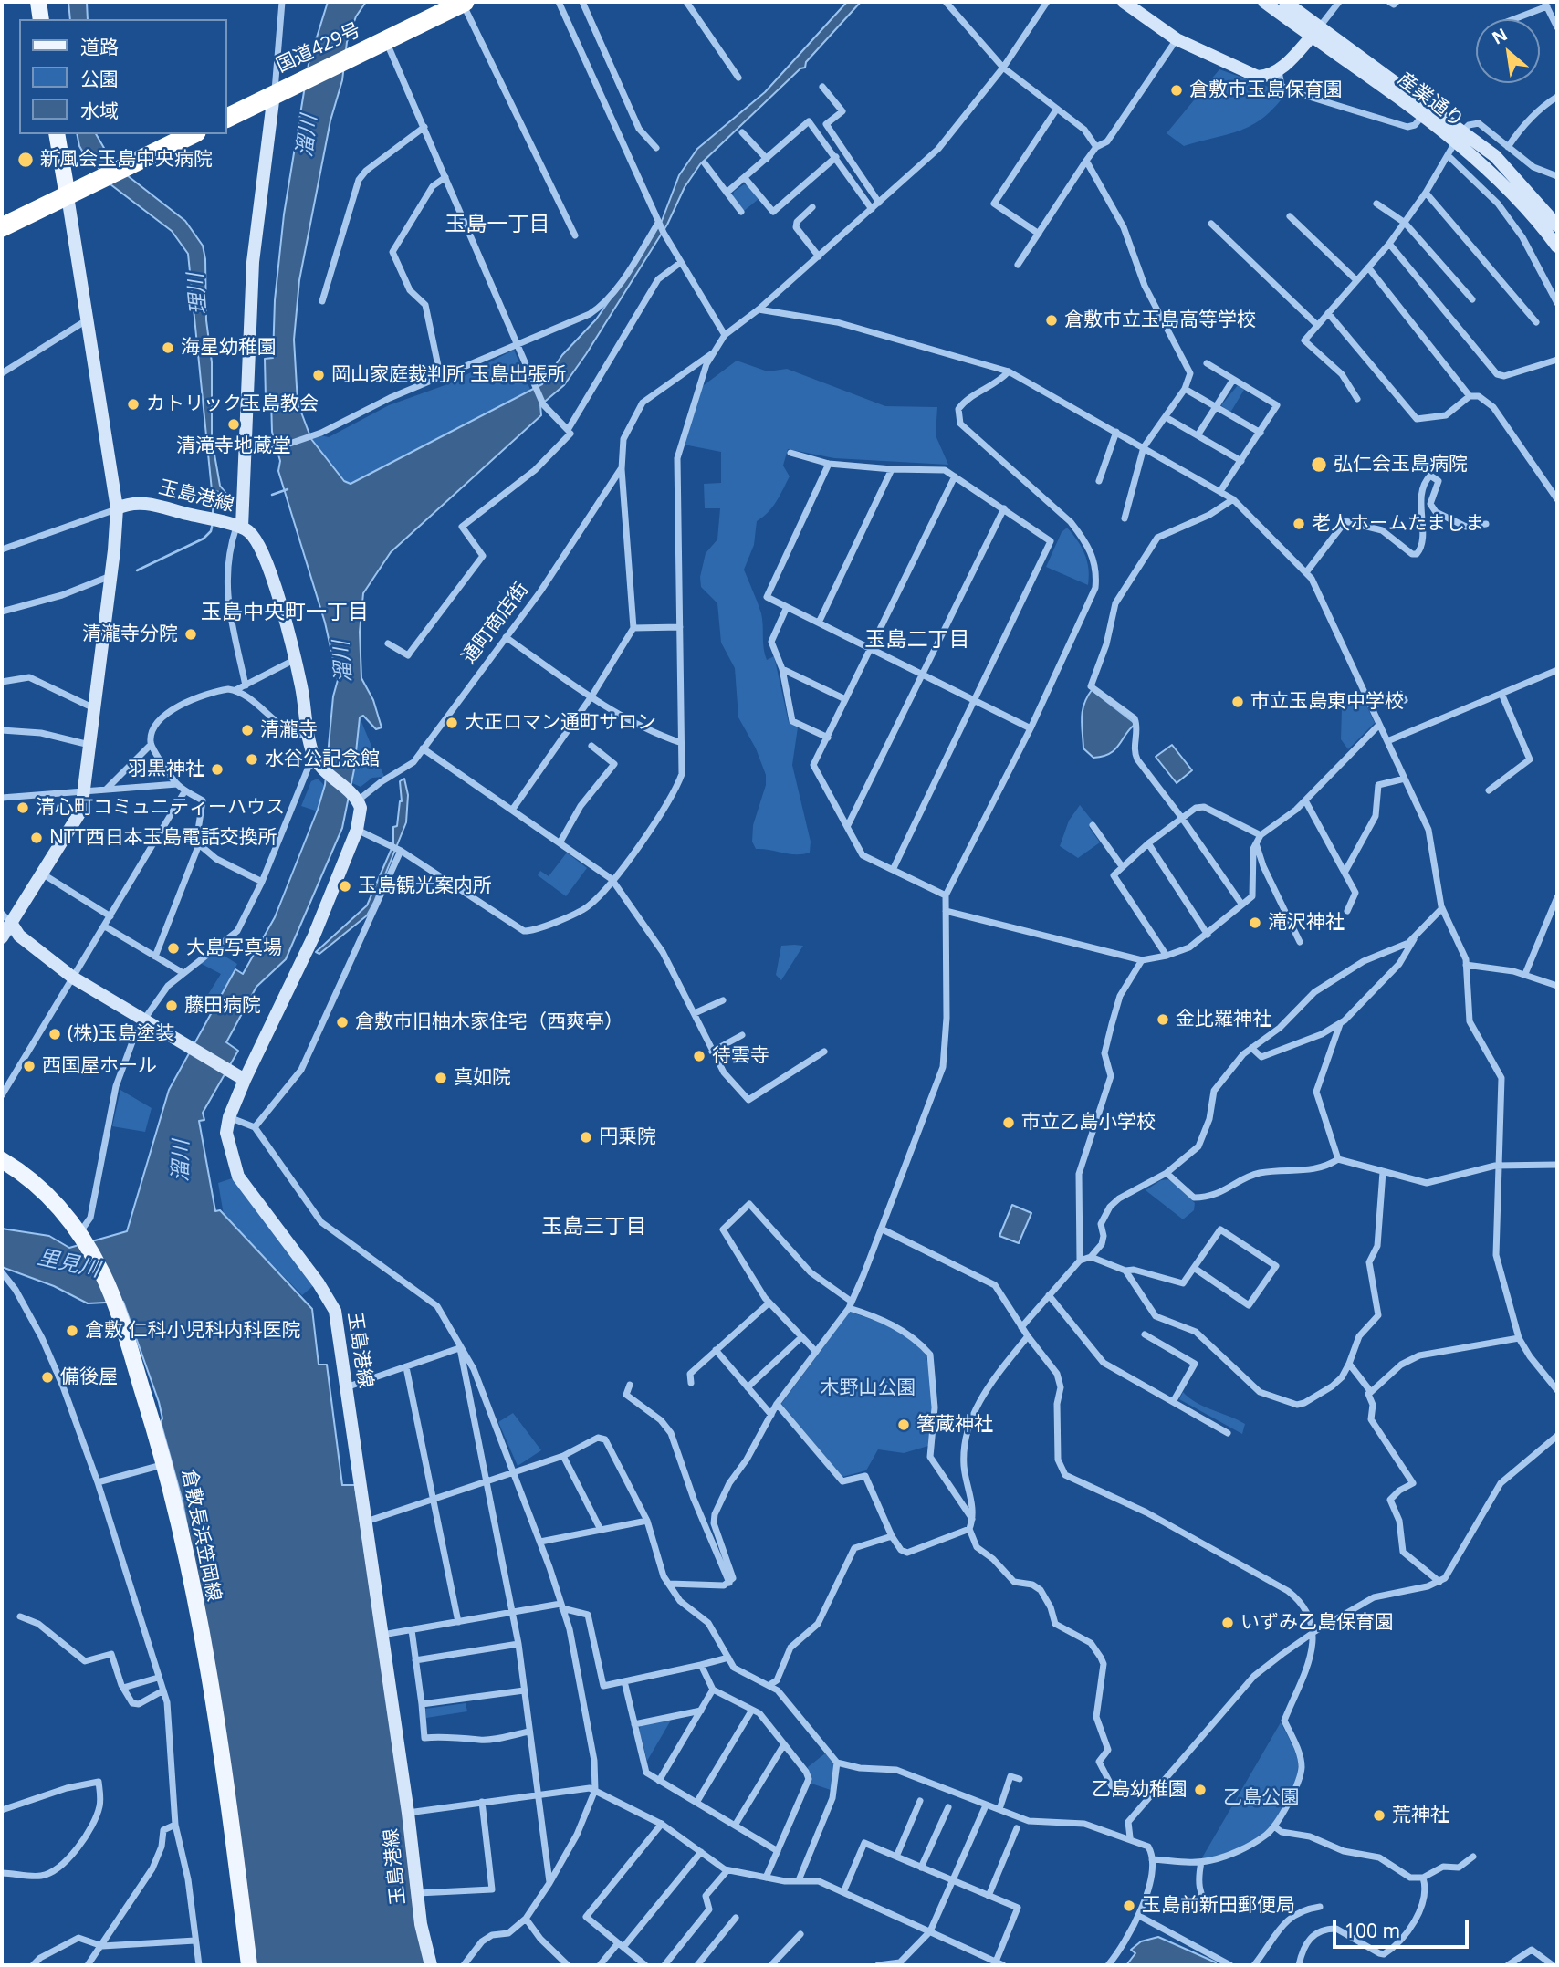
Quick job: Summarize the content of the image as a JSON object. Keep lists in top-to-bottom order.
{
  "streets": {
    "highway": ["国道429号"],
    "main road": ["産業通り", "玉島港線", "倉敷長浜笠岡線"],
    "street": ["通町商店街"]
  },
  "crossings": [
    ["玉島港線", "通町商店街"]
  ],
  "districts": [
    "玉島一丁目",
    "玉島中央町一丁目",
    "玉島二丁目",
    "玉島三丁目"
  ],
  "water": ["溜川", "理川", "里見川"],
  "parks": ["木野山公園", "乙島公園"],
  "places": [
    "倉敷市玉島保育園",
    "新風会玉島中央病院",
    "倉敷市立玉島高等学校",
    "海星幼稚園",
    "岡山家庭裁判所 玉島出張所",
    "カトリック玉島教会",
    "清滝寺地蔵堂",
    "弘仁会玉島病院",
    "老人ホームたましま",
    "清瀧寺分院",
    "市立玉島東中学校",
    "大正ロマン通町サロン",
    "清瀧寺",
    "水谷公記念館",
    "羽黒神社",
    "清心町コミュニティーハウス",
    "NTT西日本玉島電話交換所",
    "玉島観光案内所",
    "滝沢神社",
    "大島写真場",
    "藤田病院",
    "金比羅神社",
    "倉敷市旧柚木家住宅（西爽亭）",
    "(株)玉島塗装",
    "待雲寺",
    "西国屋ホール",
    "真如院",
    "市立乙島小学校",
    "円乗院",
    "倉敷 仁科小児科内科医院",
    "備後屋",
    "箸蔵神社",
    "いずみ乙島保育園",
    "乙島幼稚園",
    "荒神社",
    "玉島前新田郵便局"
  ],
  "legend": ["道路", "公園", "水域"],
  "scale_bar": "100 m",
  "north": "top left"
}
